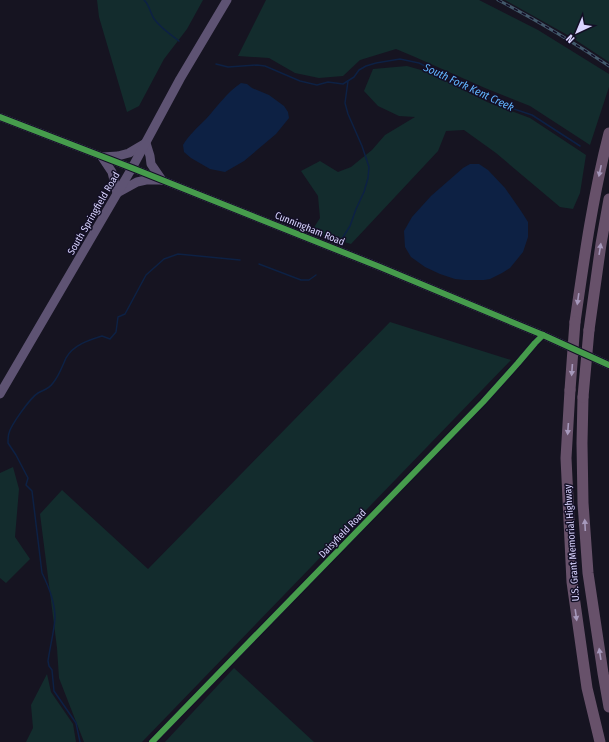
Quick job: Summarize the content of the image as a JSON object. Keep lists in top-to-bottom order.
{
  "streets": {
    "highway": ["U.S. Grant Memorial Highway"],
    "main road": ["South Springfield Road", "Cunningham Road"],
    "street": ["Daisyfield Road"]
  },
  "crossings": [
    ["South Springfield Road", "Cunningham Road"],
    ["Cunningham Road", "Daisyfield Road"]
  ],
  "water": ["South Fork Kent Creek"],
  "north": "bottom left"
}
